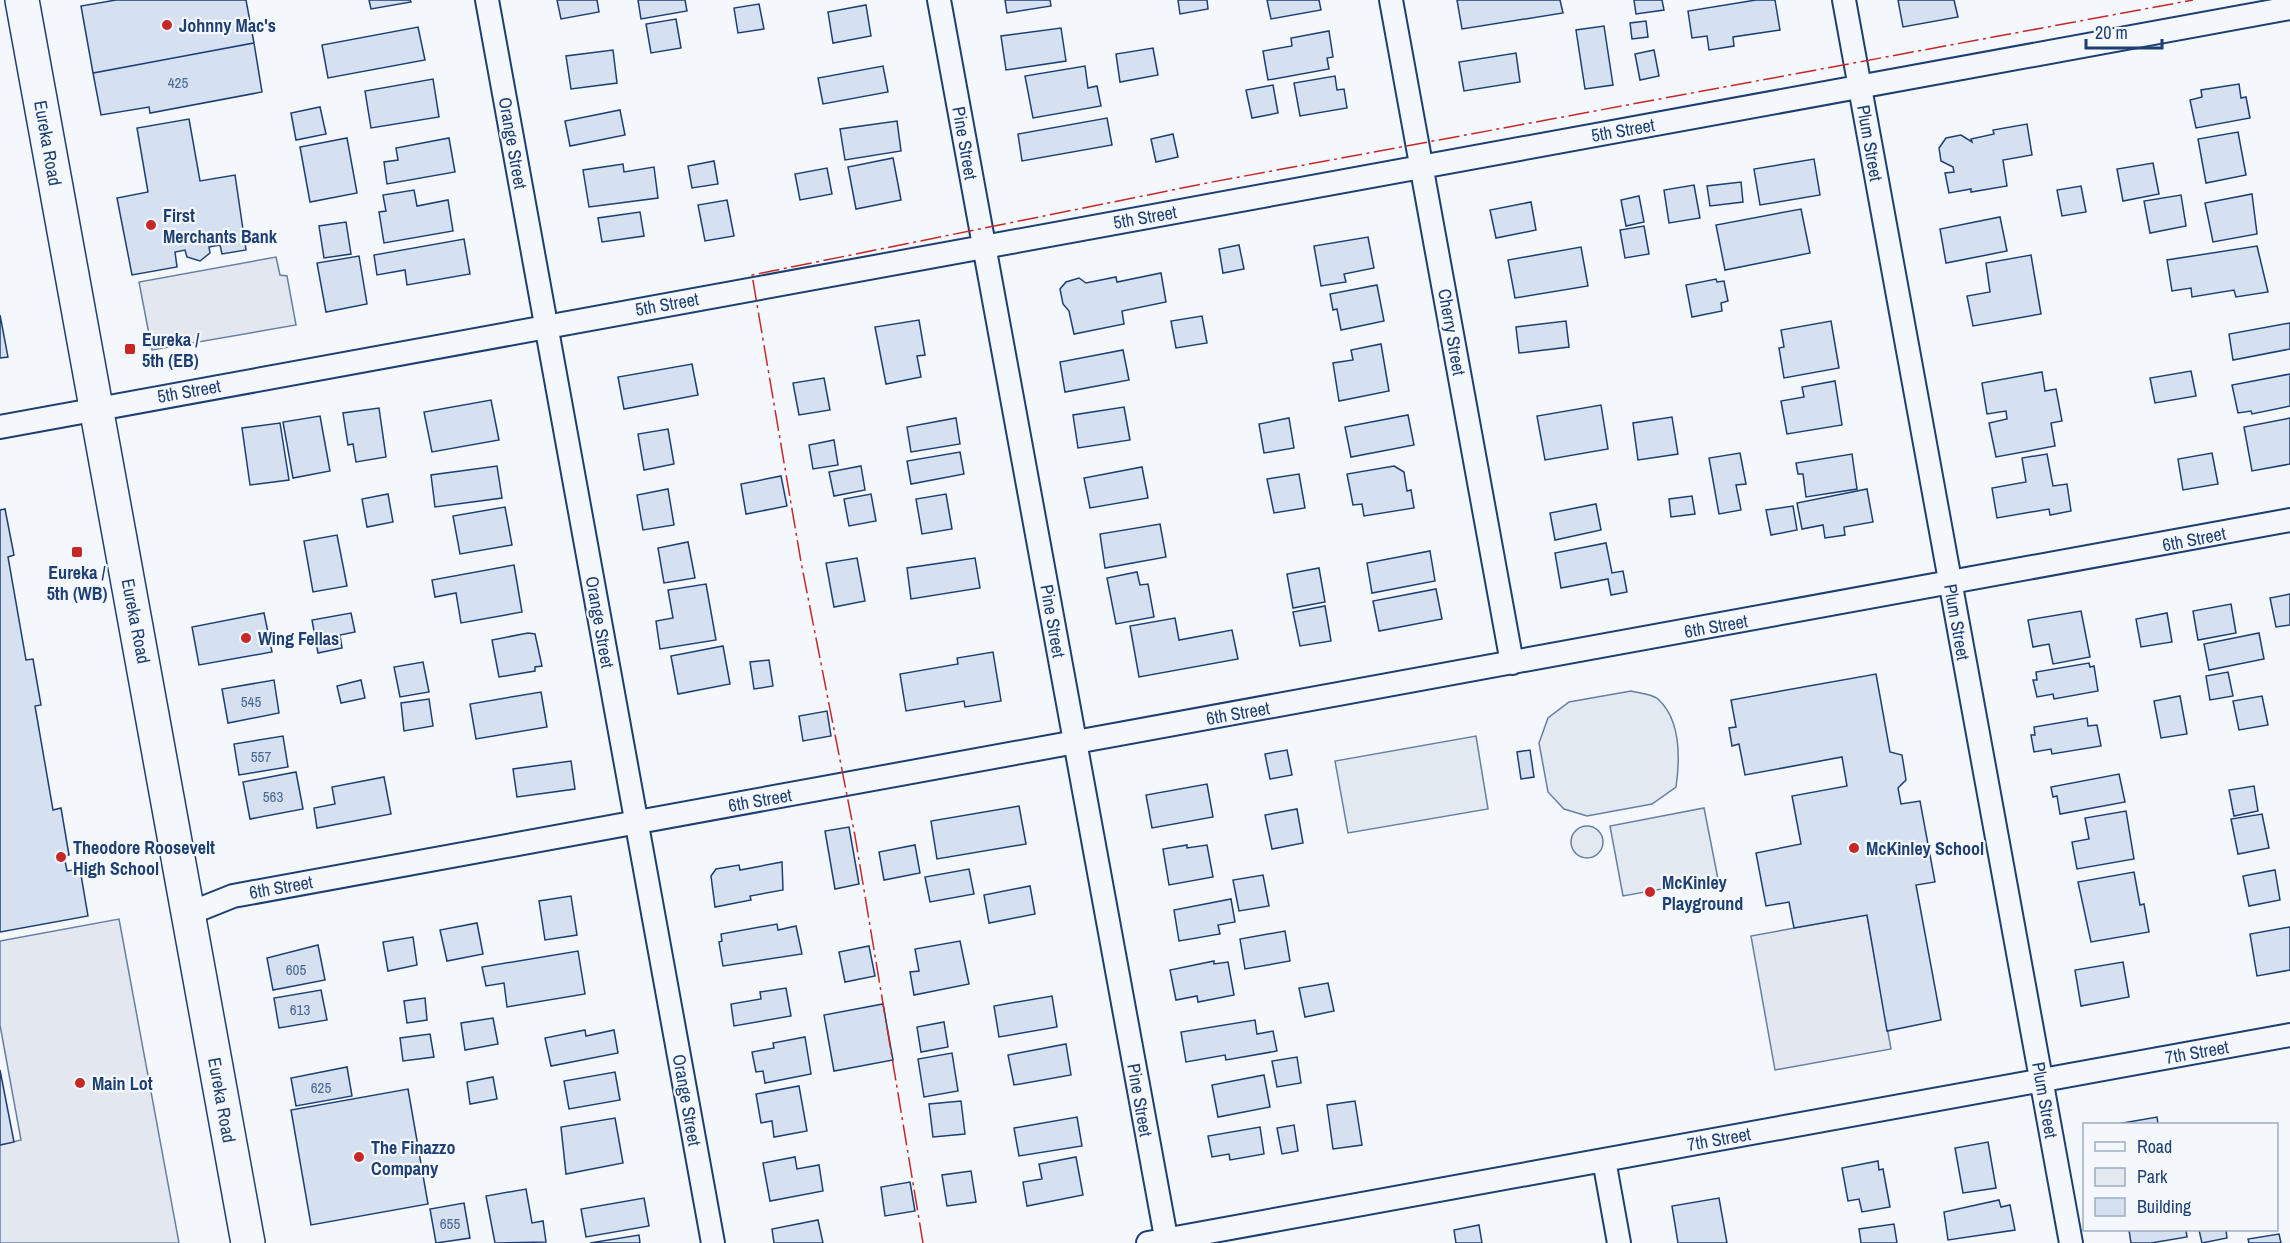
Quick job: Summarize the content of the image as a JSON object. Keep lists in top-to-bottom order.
{
  "streets": {
    "main road": ["Eureka Road"],
    "street": [
      "5th Street",
      "Orange Street",
      "Pine Street",
      "Plum Street",
      "Cherry Street",
      "6th Street",
      "7th Street"
    ]
  },
  "crossings": [
    ["5th Street", "Eureka Road"],
    ["5th Street", "Orange Street"],
    ["5th Street", "Pine Street"],
    ["5th Street", "Plum Street"],
    ["5th Street", "Cherry Street"],
    ["Eureka Road", "6th Street"],
    ["Orange Street", "6th Street"],
    ["Pine Street", "6th Street"],
    ["Pine Street", "7th Street"],
    ["Plum Street", "6th Street"],
    ["Plum Street", "7th Street"],
    ["Cherry Street", "6th Street"]
  ],
  "places": {
    "other": [
      "Johnny Mac's",
      "First Merchants Bank",
      "Wing Fellas",
      "McKinley School",
      "Theodore Roosevelt High School",
      "McKinley Playground",
      "Main Lot",
      "The Finazzo Company"
    ],
    "transit": ["Eureka / 5th (EB)", "Eureka / 5th (WB)"]
  },
  "house_numbers": [
    "425",
    "545",
    "557",
    "563",
    "605",
    "613",
    "625",
    "655"
  ],
  "legend": ["Road", "Park", "Building"],
  "scale_bar": "20 m"
}
